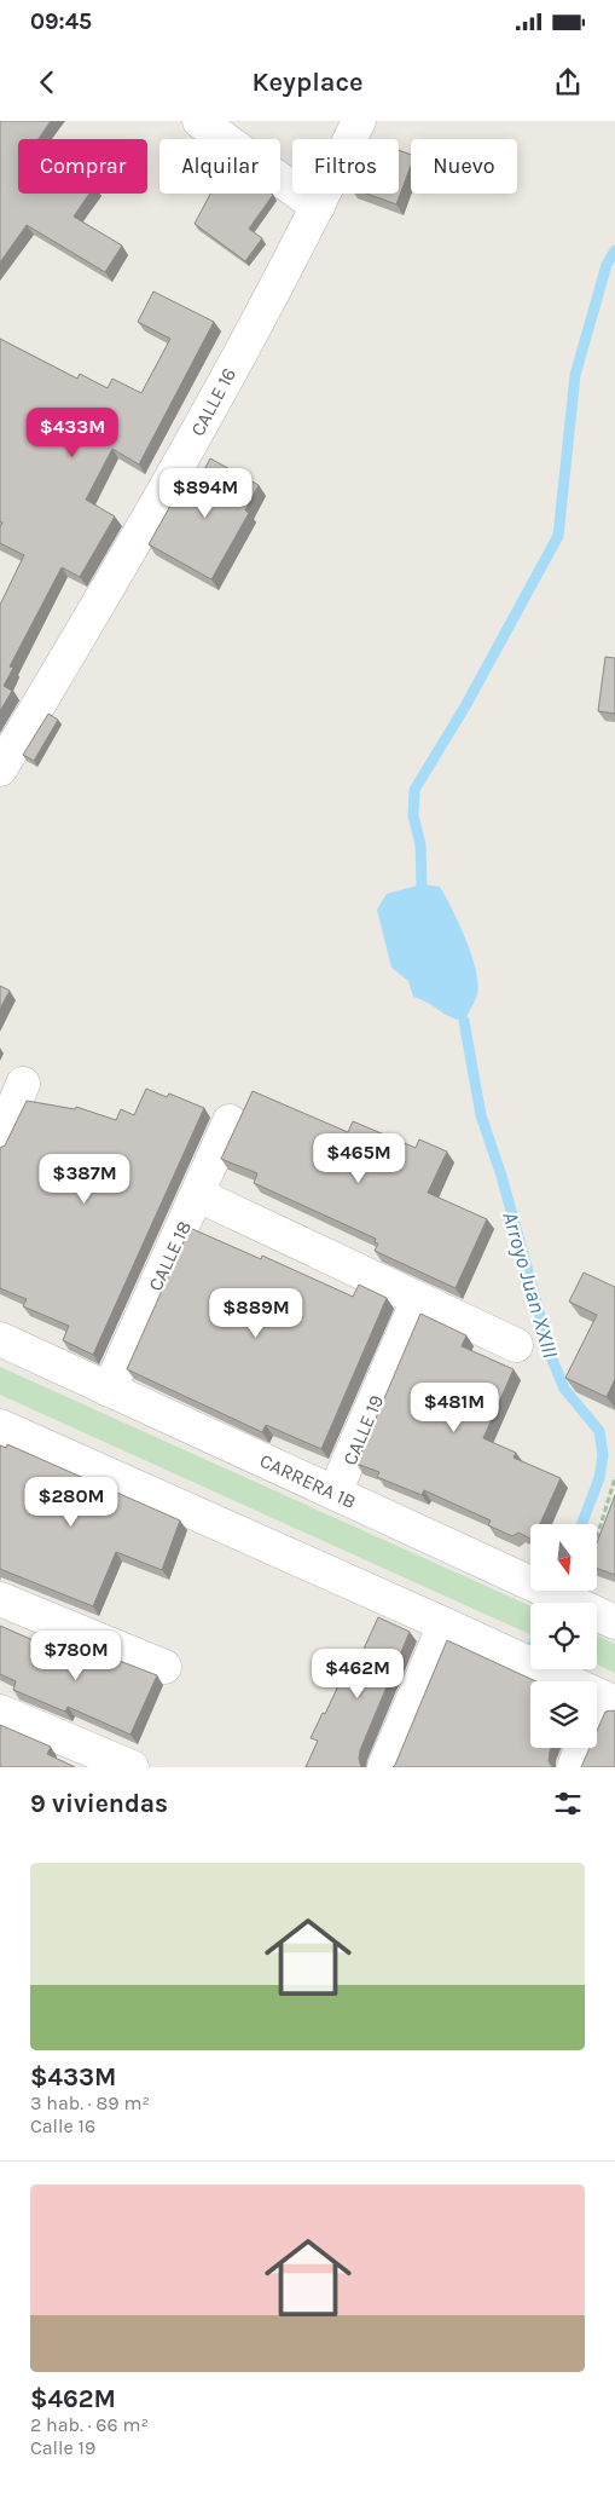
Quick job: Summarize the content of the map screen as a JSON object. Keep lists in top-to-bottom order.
{
  "streets": {
    "street": [
      "CALLE 16",
      "CALLE 18",
      "CALLE 19",
      "CARRERA 1B"
    ]
  },
  "crossings": [
    ["CALLE 18", "CARRERA 1B"],
    ["CALLE 19", "CARRERA 1B"]
  ],
  "water": ["Arroyo Juan XXIII"],
  "north": "bottom",
  "page": {
    "status": "09:45",
    "header": "Keyplace",
    "chip": [
      "Comprar",
      "Alquilar",
      "Filtros",
      "Nuevo"
    ],
    "price": [
      "$433M",
      "$894M",
      "$465M",
      "$387M",
      "$889M",
      "$481M",
      "$280M",
      "$780M",
      "$462M"
    ],
    "heading": "9 viviendas",
    "list": [
      {
        "name": "$433M",
        "note": "3 hab. · 89 m² · Calle 16"
      },
      {
        "name": "$462M",
        "note": "2 hab. · 66 m² · Calle 19"
      }
    ]
  }
}
